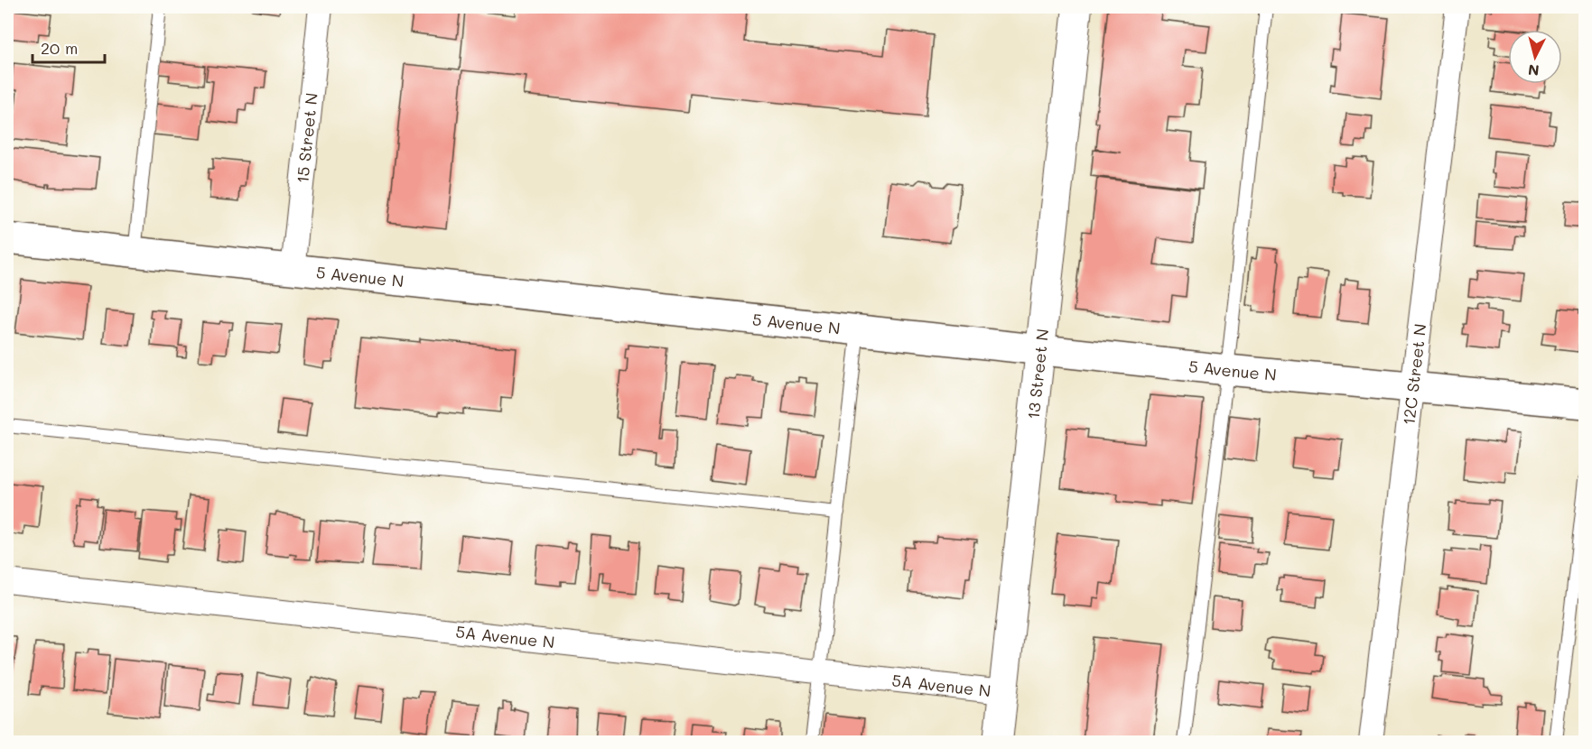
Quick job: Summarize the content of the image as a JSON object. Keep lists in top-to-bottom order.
{
  "streets": {
    "main road": ["5 Avenue N"],
    "street": [
      "15 Street N",
      "13 Street N",
      "12C Street N",
      "5A Avenue N"
    ]
  },
  "crossings": [
    ["15 Street N", "5 Avenue N"],
    ["5 Avenue N", "13 Street N"],
    ["5 Avenue N", "12C Street N"],
    ["13 Street N", "5A Avenue N"]
  ],
  "scale_bar": "20 m",
  "north": "bottom"
}
